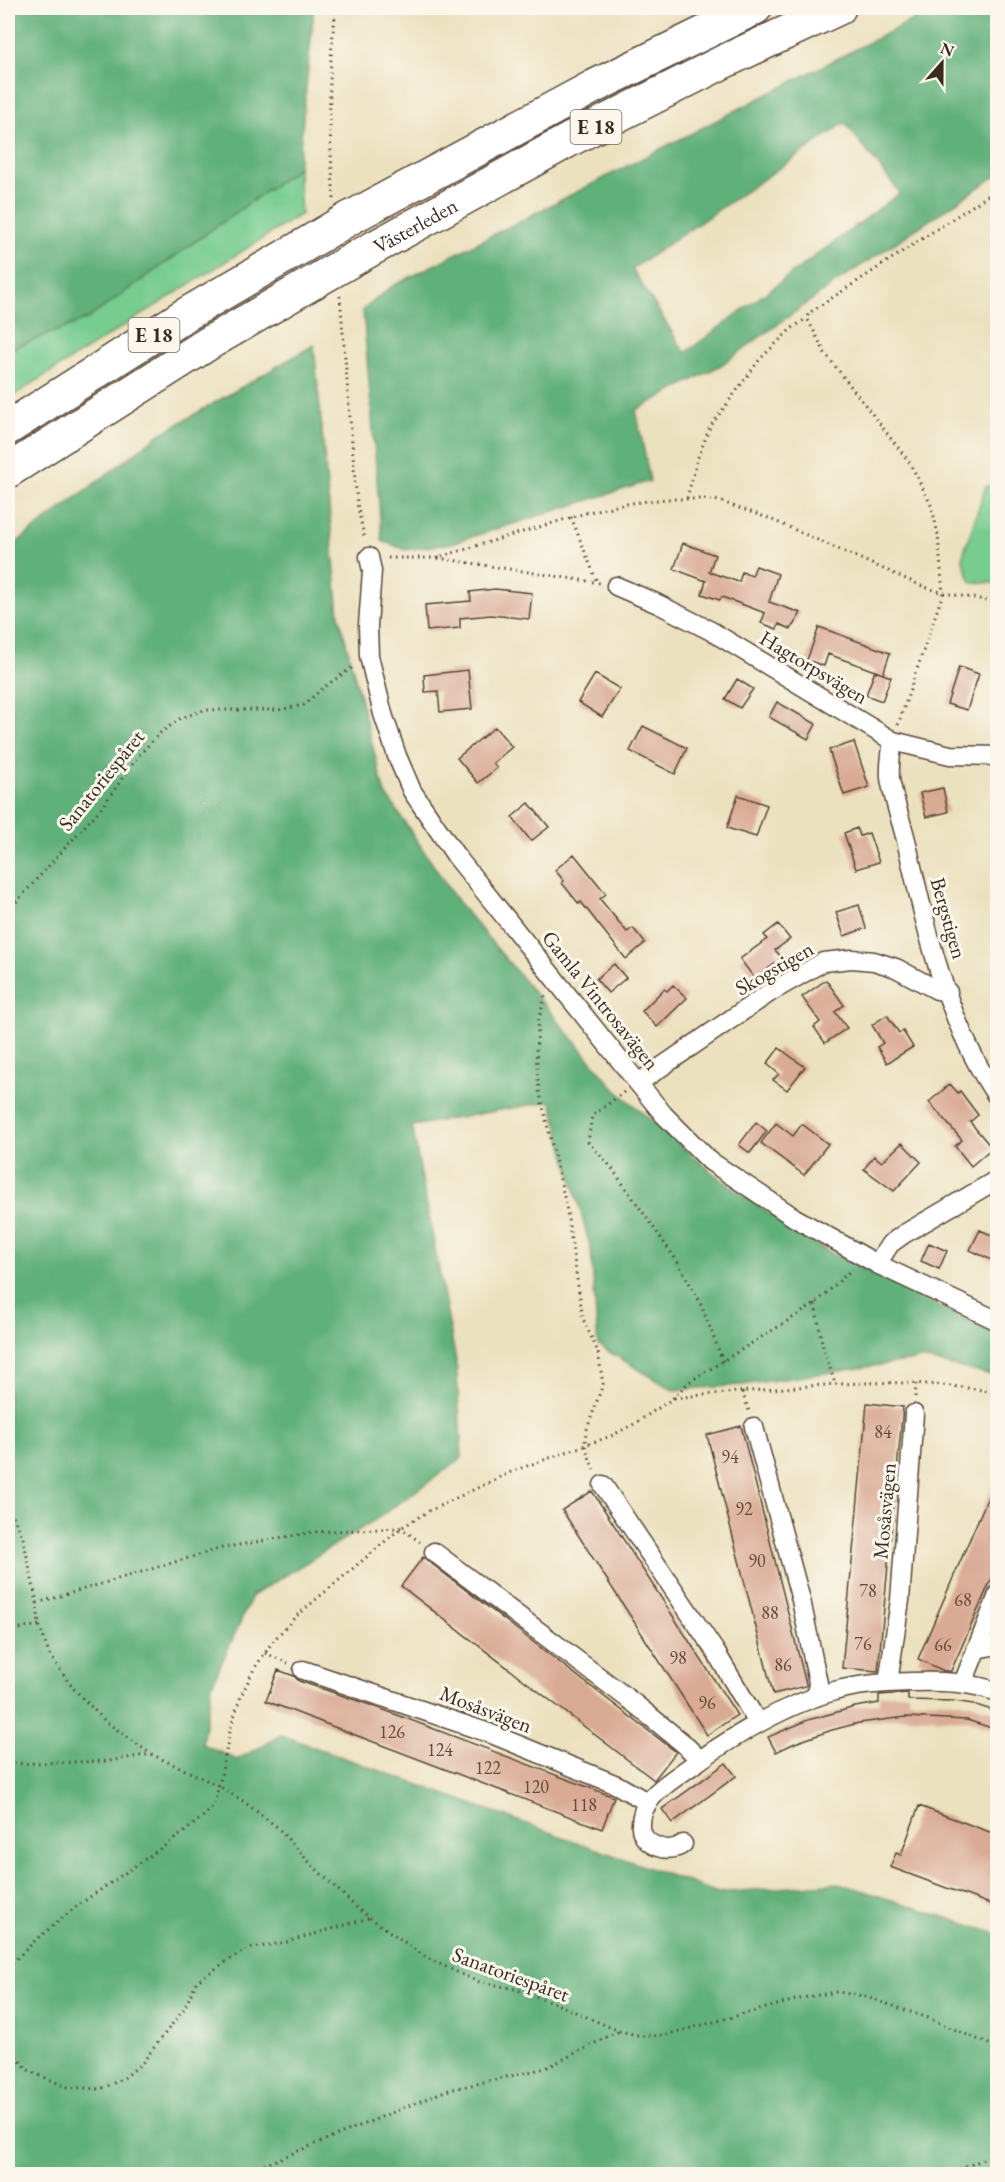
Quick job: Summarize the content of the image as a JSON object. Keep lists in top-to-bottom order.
{
  "streets": {
    "highway": ["E 18", "Västerleden"],
    "street": [
      "Hagtorpsvägen",
      "Bergstigen",
      "Skogstigen",
      "Gamla Vintrosavägen",
      "Mosåsvägen"
    ],
    "path": ["Sanatoriespåret"]
  },
  "crossings": [
    ["Hagtorpsvägen", "Bergstigen"],
    ["Sanatoriespåret", "Gamla Vintrosavägen"],
    ["Bergstigen", "Skogstigen"],
    ["Skogstigen", "Gamla Vintrosavägen"]
  ],
  "house_numbers": [
    "84",
    "94",
    "92",
    "90",
    "78",
    "68",
    "88",
    "76",
    "66",
    "98",
    "86",
    "96",
    "126",
    "124",
    "122",
    "120",
    "118"
  ],
  "north": "top"
}
